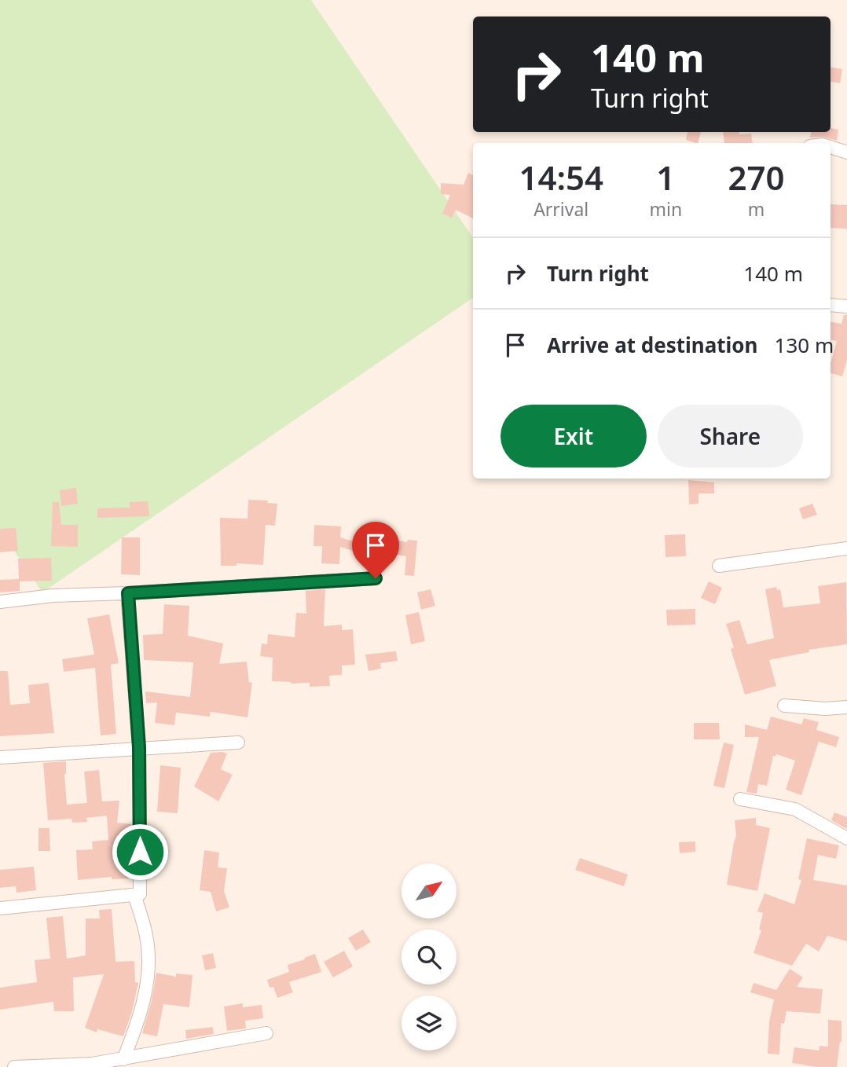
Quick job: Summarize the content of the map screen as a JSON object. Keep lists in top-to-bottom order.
{
  "north": "top right",
  "page": {
    "turn": ["140 m", "Turn right"],
    "eta": [
      "14:54",
      "Arrival",
      "1",
      "min",
      "270",
      "m"
    ],
    "list": [
      {
        "name": "Turn right",
        "value": "140 m"
      },
      {
        "name": "Arrive at destination",
        "value": "130 m"
      }
    ],
    "buttons": ["Exit", "Share"]
  }
}
